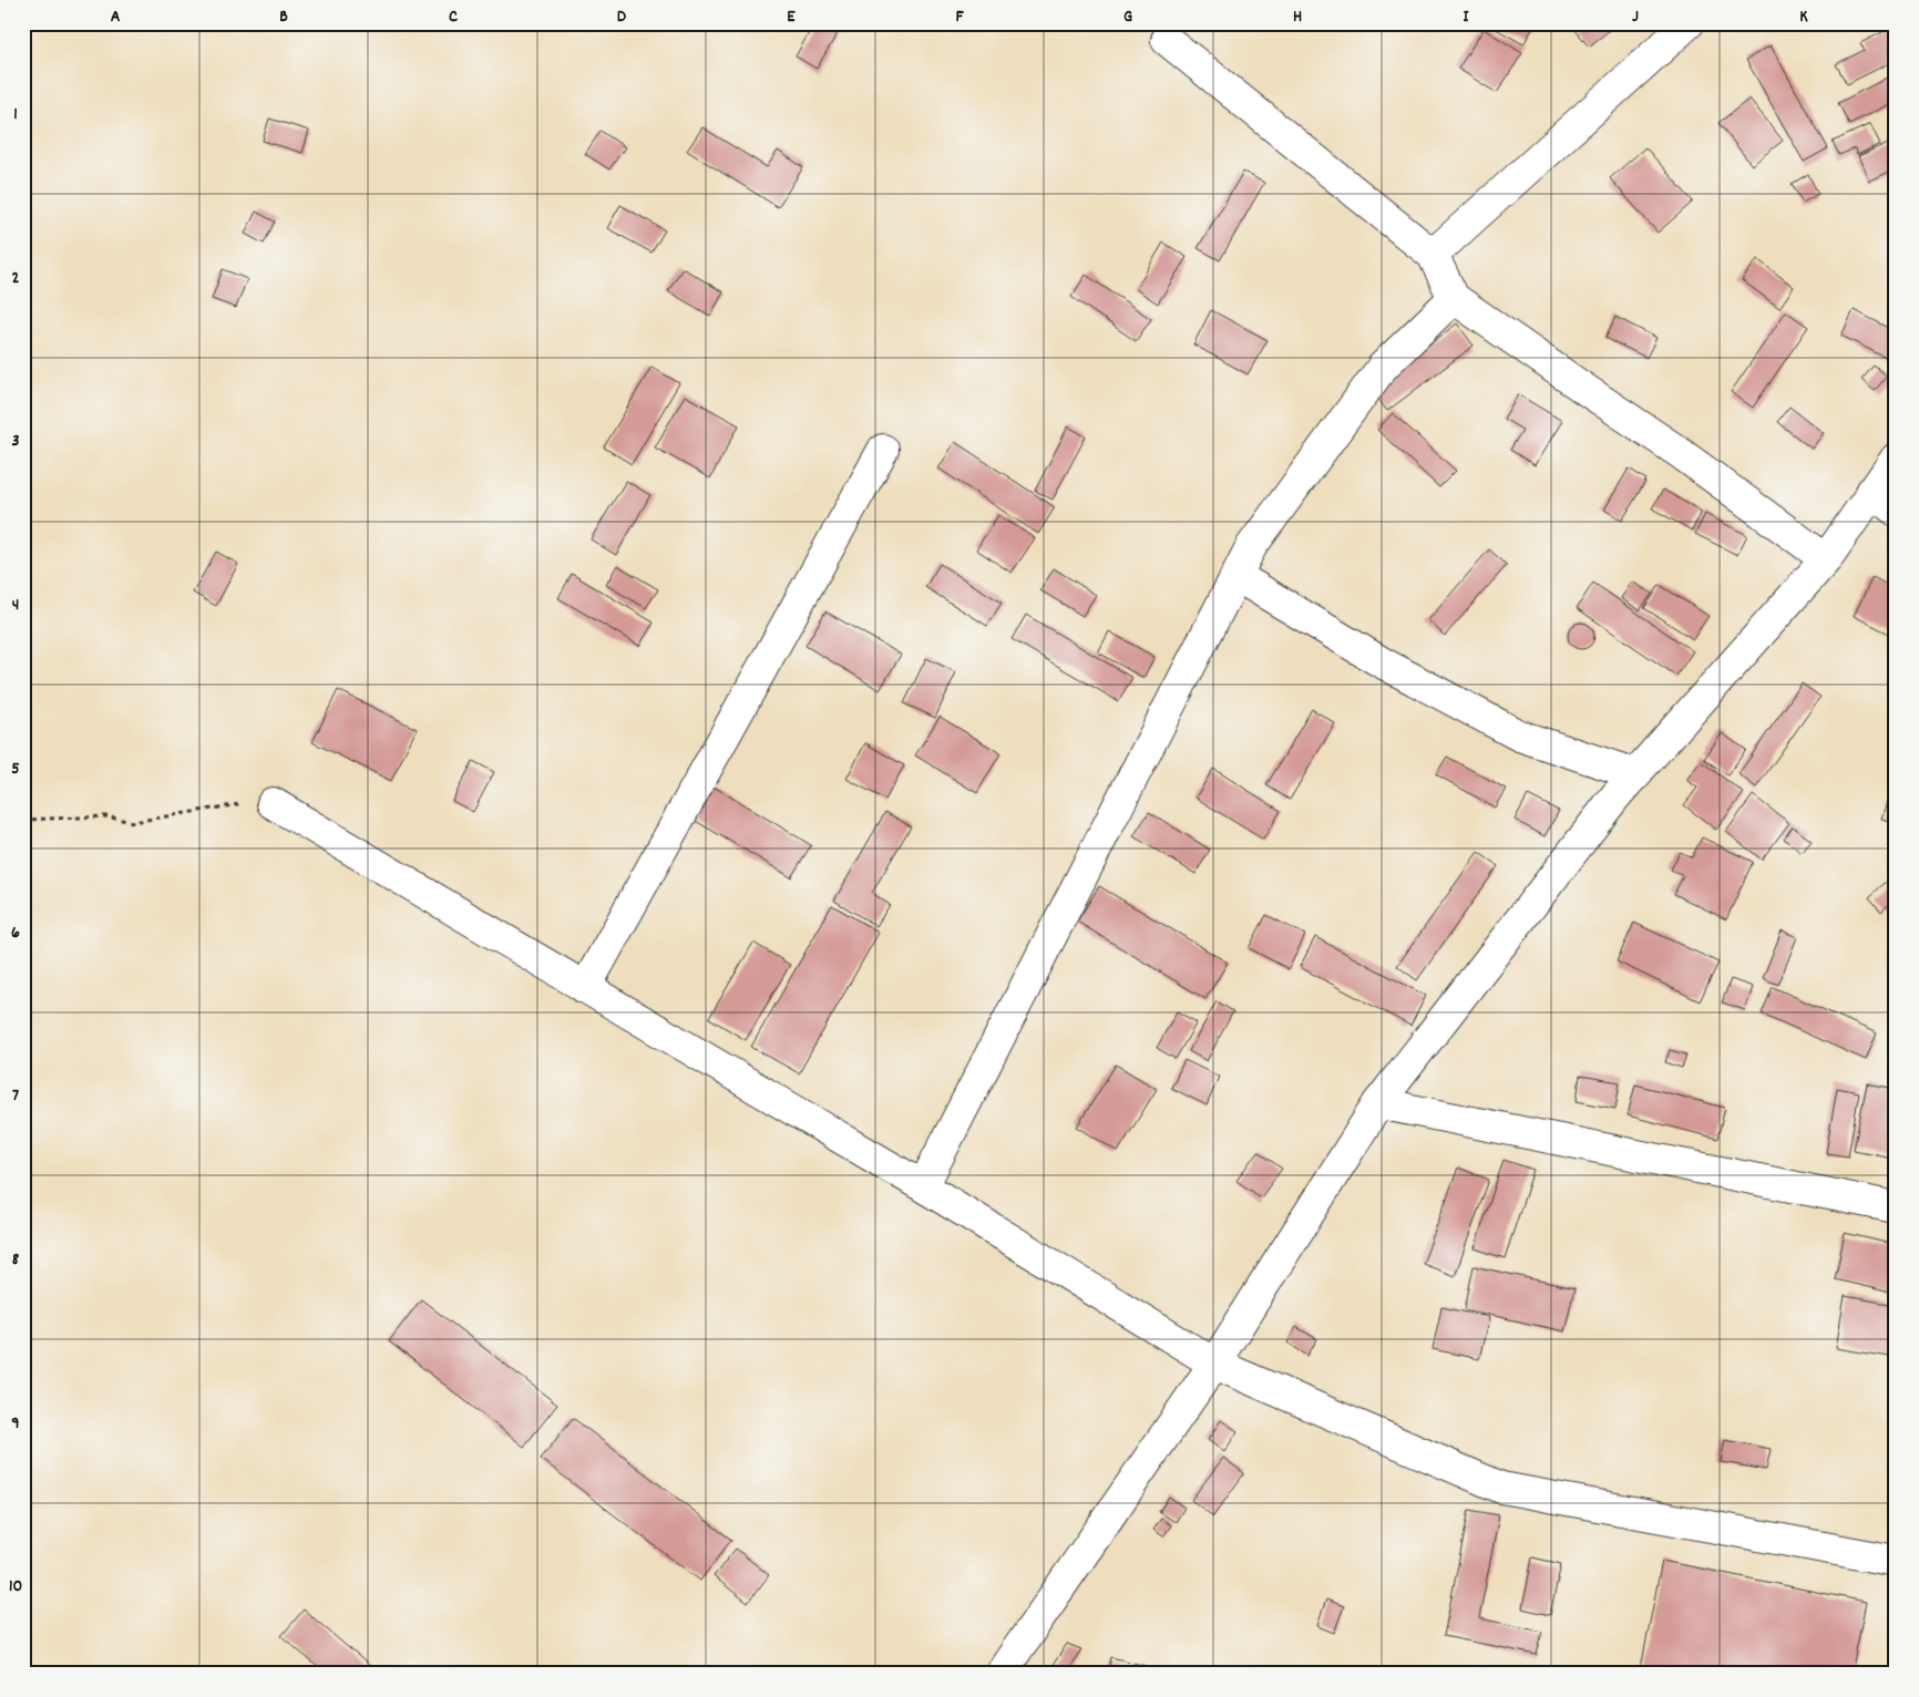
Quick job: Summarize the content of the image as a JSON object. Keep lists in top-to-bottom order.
{
  "grid": {
    "columns": [
      "A",
      "B",
      "C",
      "D",
      "E",
      "F",
      "G",
      "H",
      "I",
      "J",
      "K"
    ],
    "rows": [
      "1",
      "2",
      "3",
      "4",
      "5",
      "6",
      "7",
      "8",
      "9",
      "10"
    ]
  }
}
